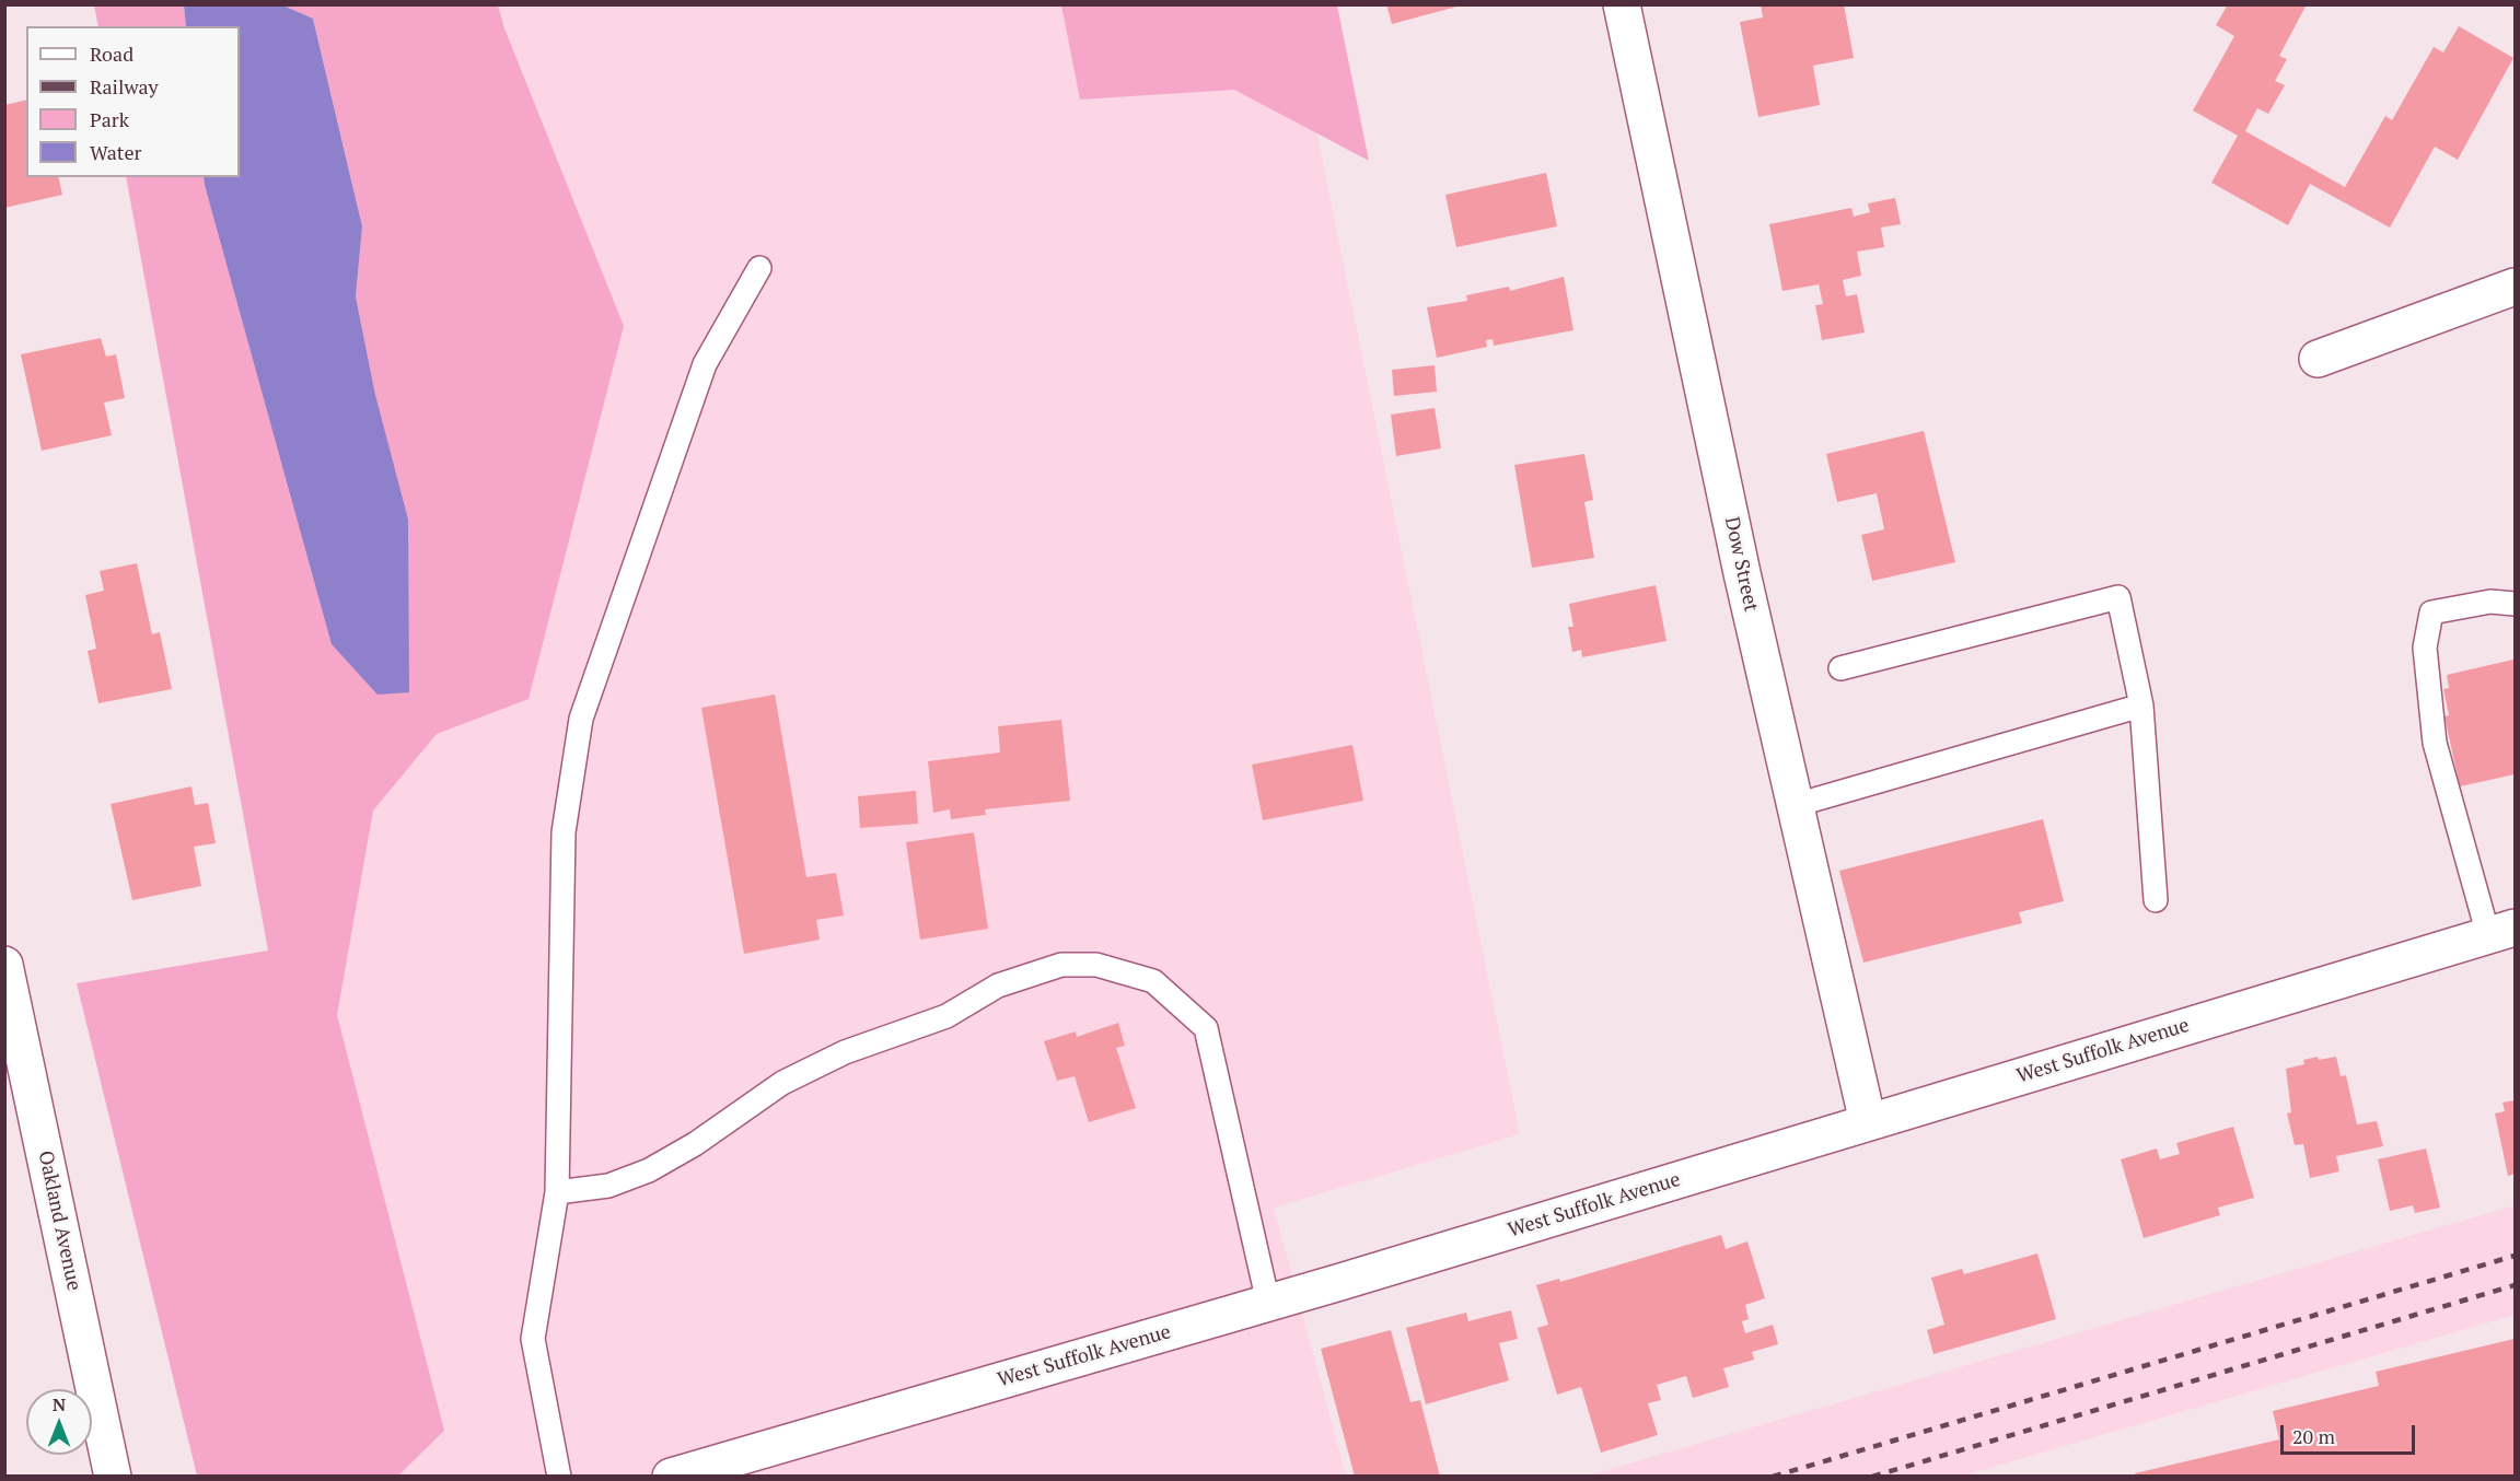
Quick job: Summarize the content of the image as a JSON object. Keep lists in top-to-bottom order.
{
  "streets": {
    "main road": ["Dow Street", "West Suffolk Avenue", "Oakland Avenue"]
  },
  "crossings": [
    ["Dow Street", "West Suffolk Avenue"]
  ],
  "legend": [
    "Road",
    "Railway",
    "Park",
    "Water"
  ],
  "scale_bar": "20 m",
  "north": "top"
}
